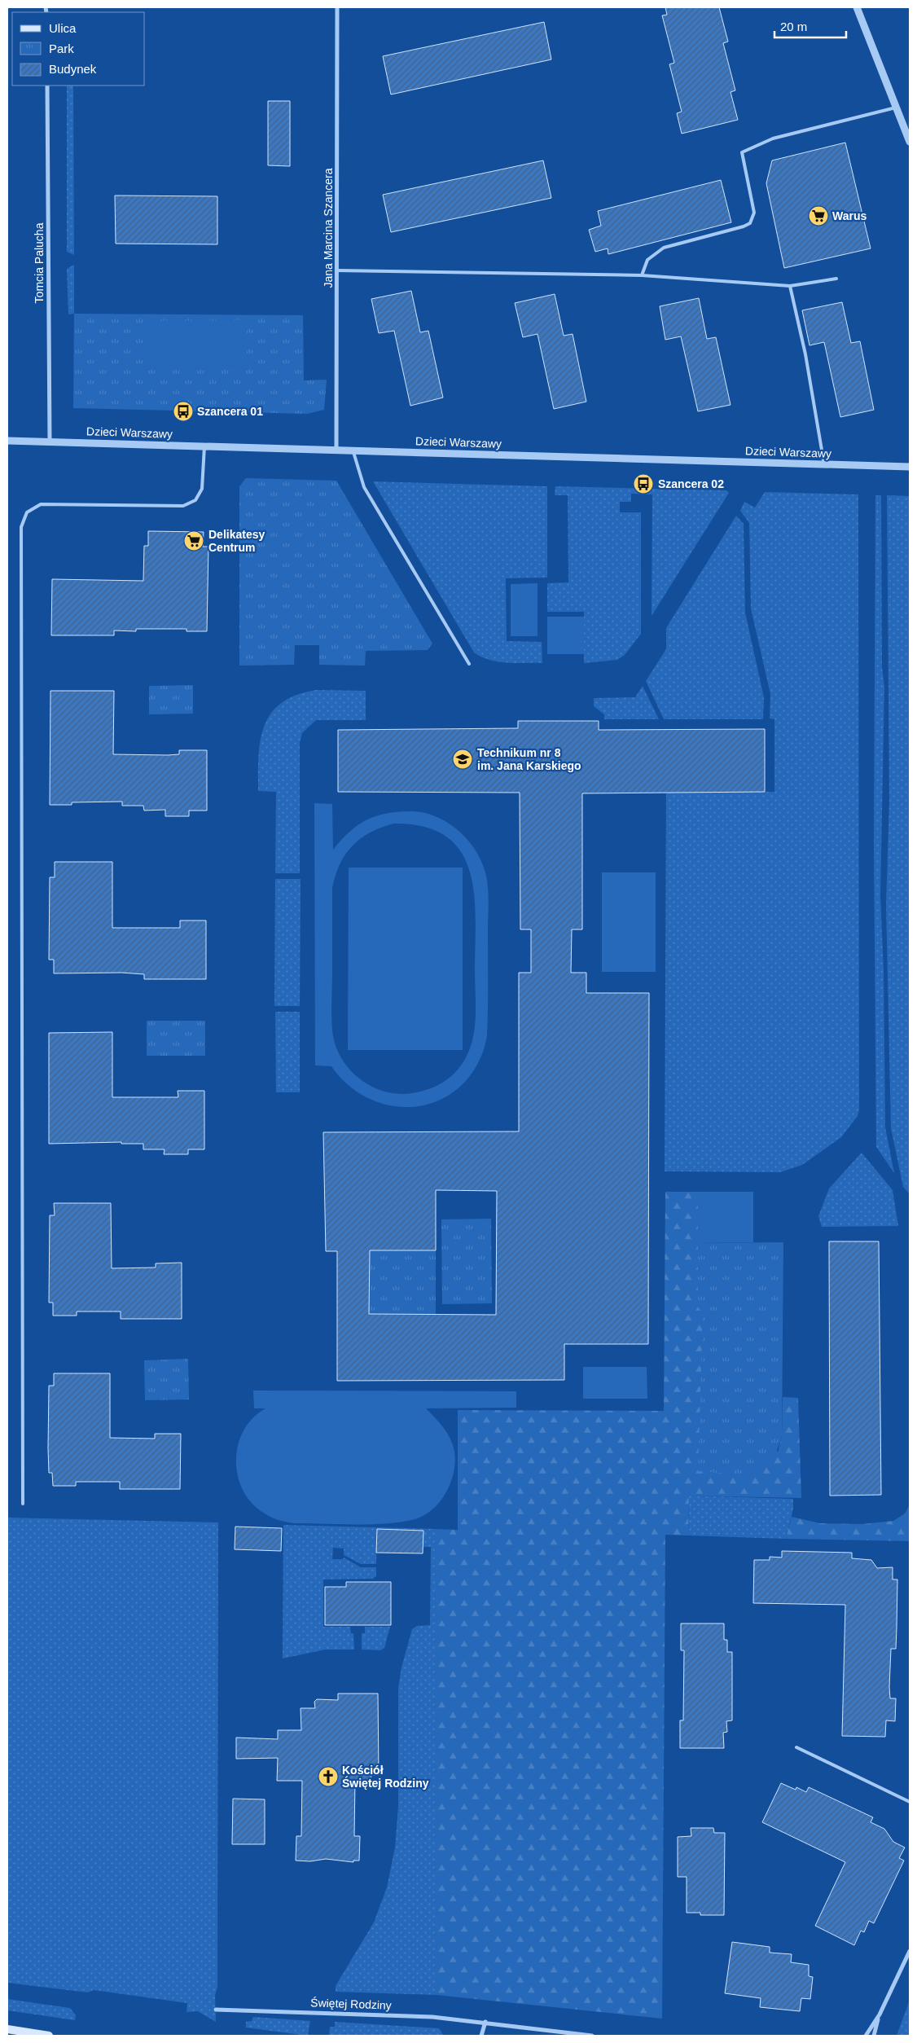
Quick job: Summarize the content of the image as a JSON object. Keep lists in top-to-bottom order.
{
  "streets": {
    "street": [
      "Jana Marcina Szancera",
      "Tomcia Palucha",
      "Dzieci Warszawy",
      "Świętej Rodziny"
    ]
  },
  "crossings": [
    ["Jana Marcina Szancera", "Dzieci Warszawy"],
    ["Tomcia Palucha", "Dzieci Warszawy"]
  ],
  "places": {
    "supermarket": ["Warus", "Delikatesy Centrum"],
    "bus stop": ["Szancera 01", "Szancera 02"],
    "school or university": ["Technikum nr 8 im. Jana Karskiego"],
    "church": ["Kościół Świętej Rodziny"]
  },
  "legend": ["Ulica", "Park", "Budynek"],
  "scale_bar": "20 m"
}
